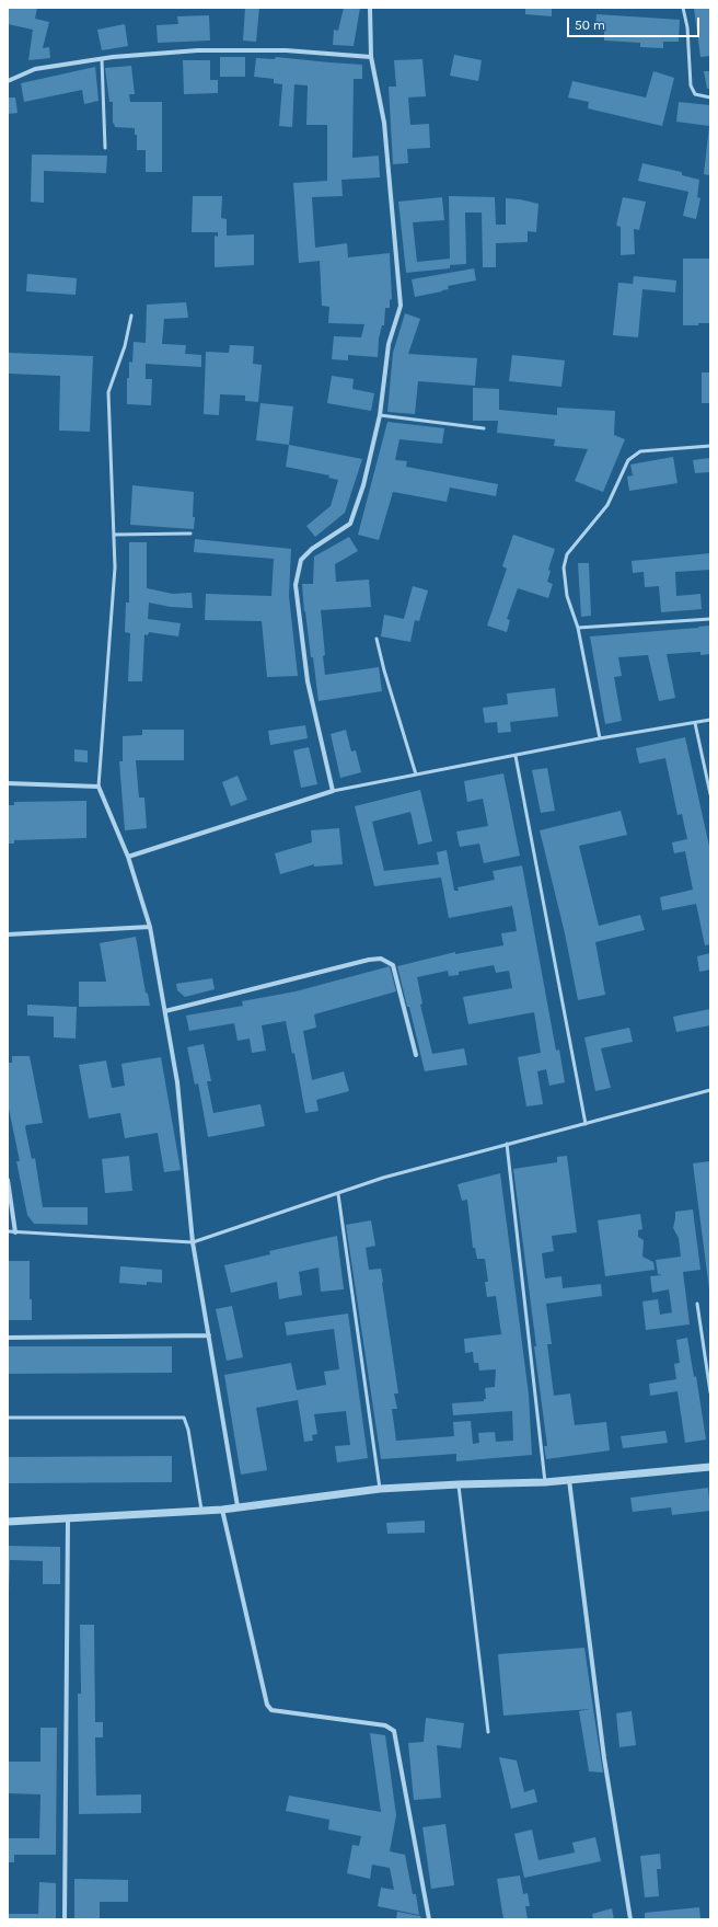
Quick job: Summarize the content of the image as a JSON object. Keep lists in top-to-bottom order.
{
  "scale_bar": "50 m"
}
